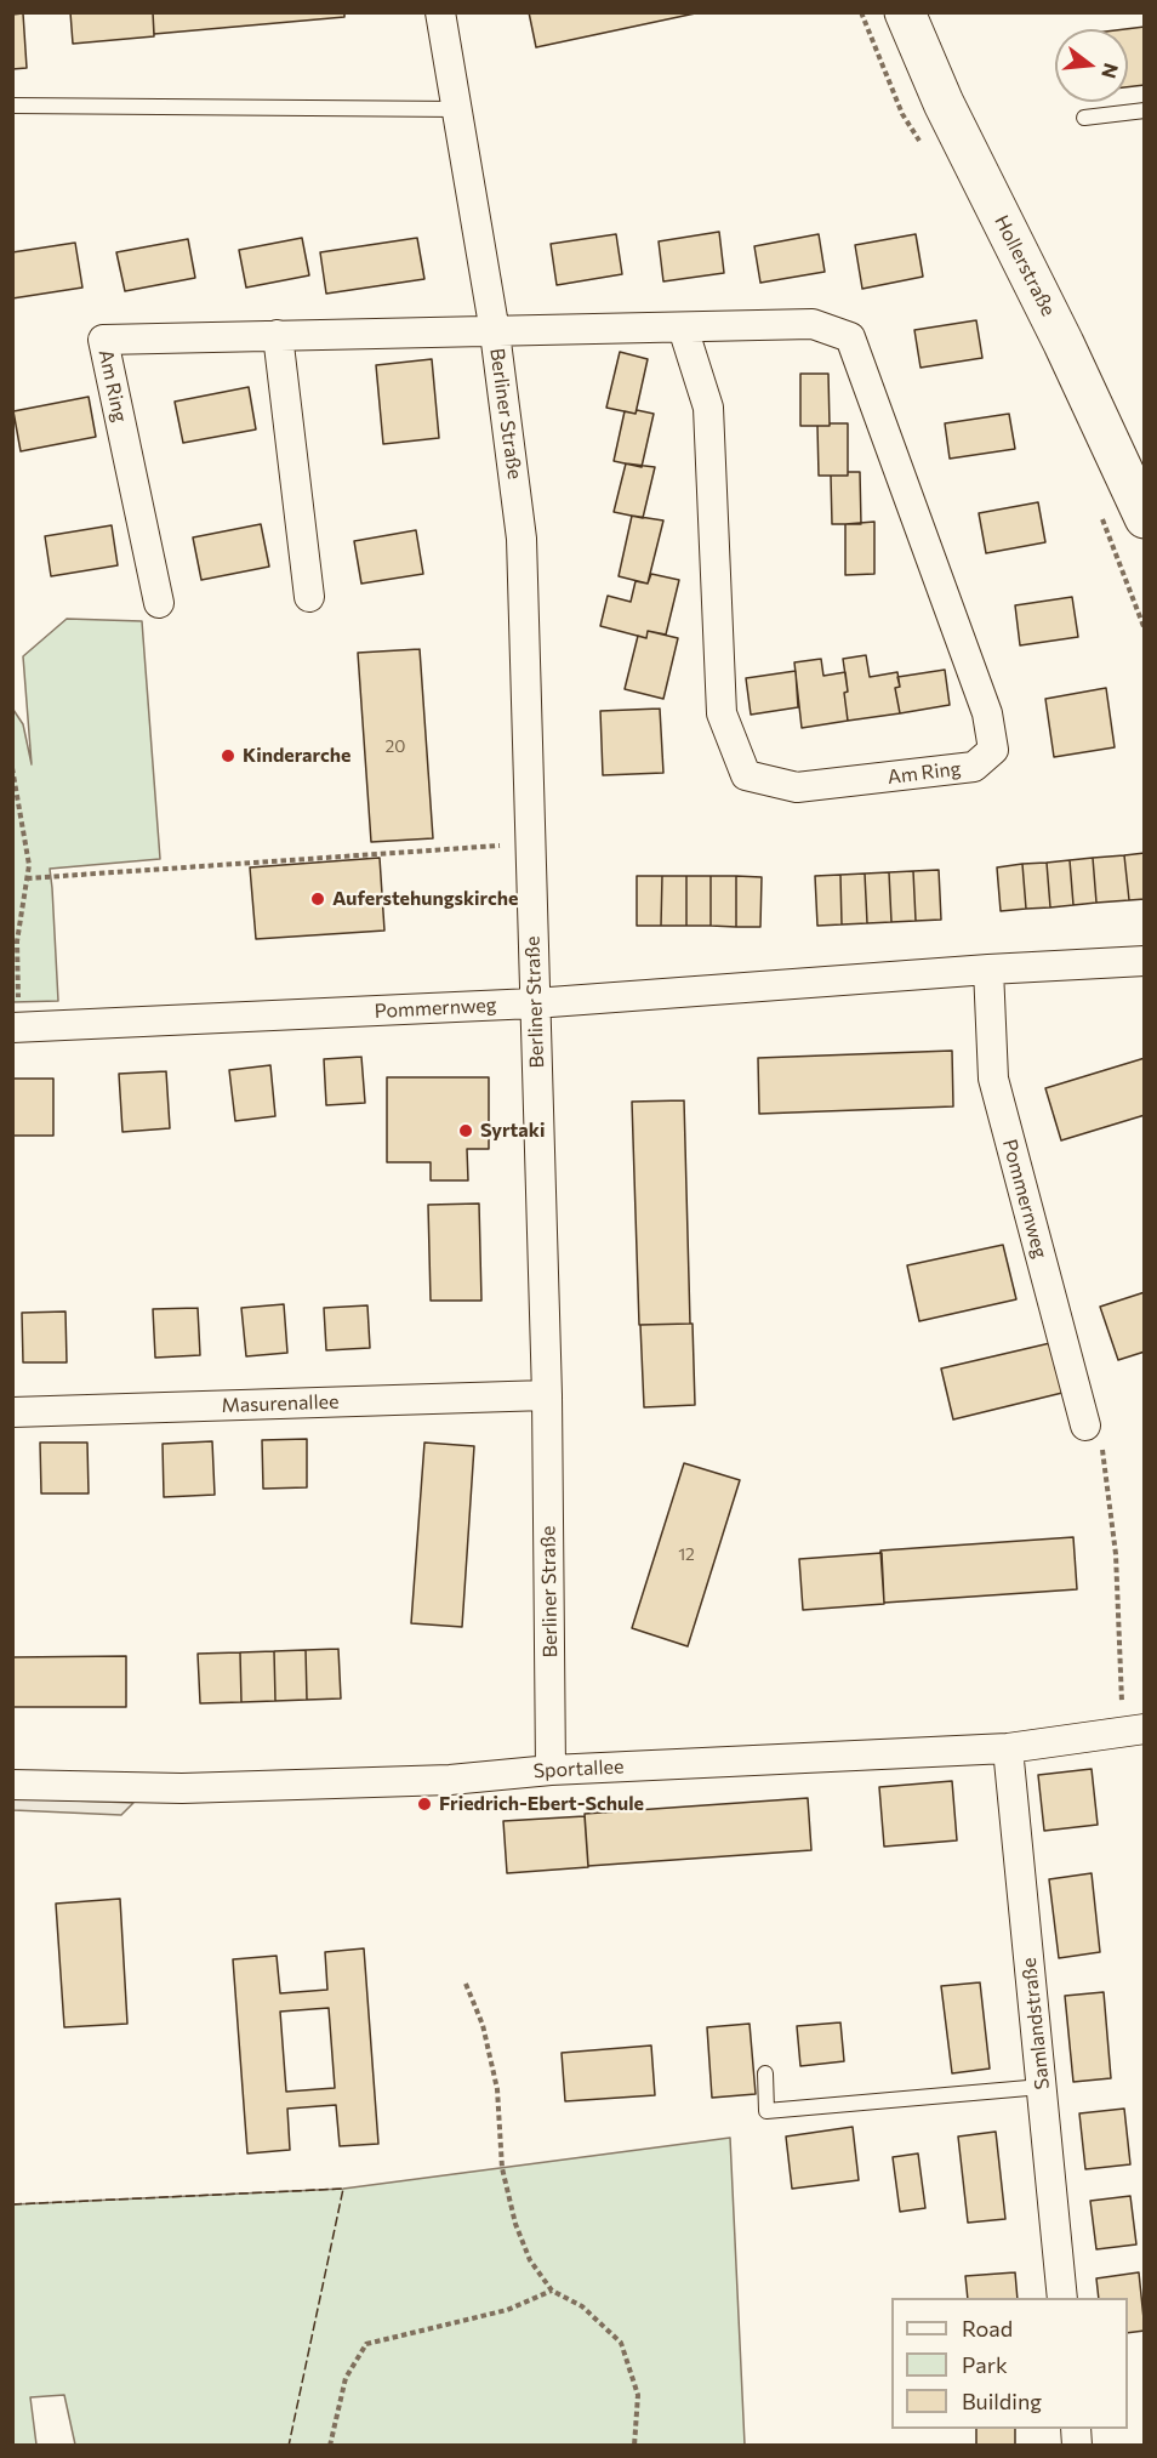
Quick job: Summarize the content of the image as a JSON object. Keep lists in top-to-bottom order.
{
  "streets": {
    "main road": ["Hollerstraße"],
    "street": [
      "Am Ring",
      "Berliner Straße",
      "Pommernweg",
      "Masurenallee",
      "Sportallee",
      "Samlandstraße"
    ]
  },
  "crossings": [
    ["Am Ring", "Berliner Straße"],
    ["Berliner Straße", "Pommernweg"],
    ["Berliner Straße", "Masurenallee"],
    ["Berliner Straße", "Sportallee"],
    ["Sportallee", "Samlandstraße"]
  ],
  "places": [
    "Kinderarche",
    "Auferstehungskirche",
    "Syrtaki",
    "Friedrich-Ebert-Schule"
  ],
  "house_numbers": ["20", "12"],
  "legend": ["Road", "Park", "Building"],
  "north": "right"
}
